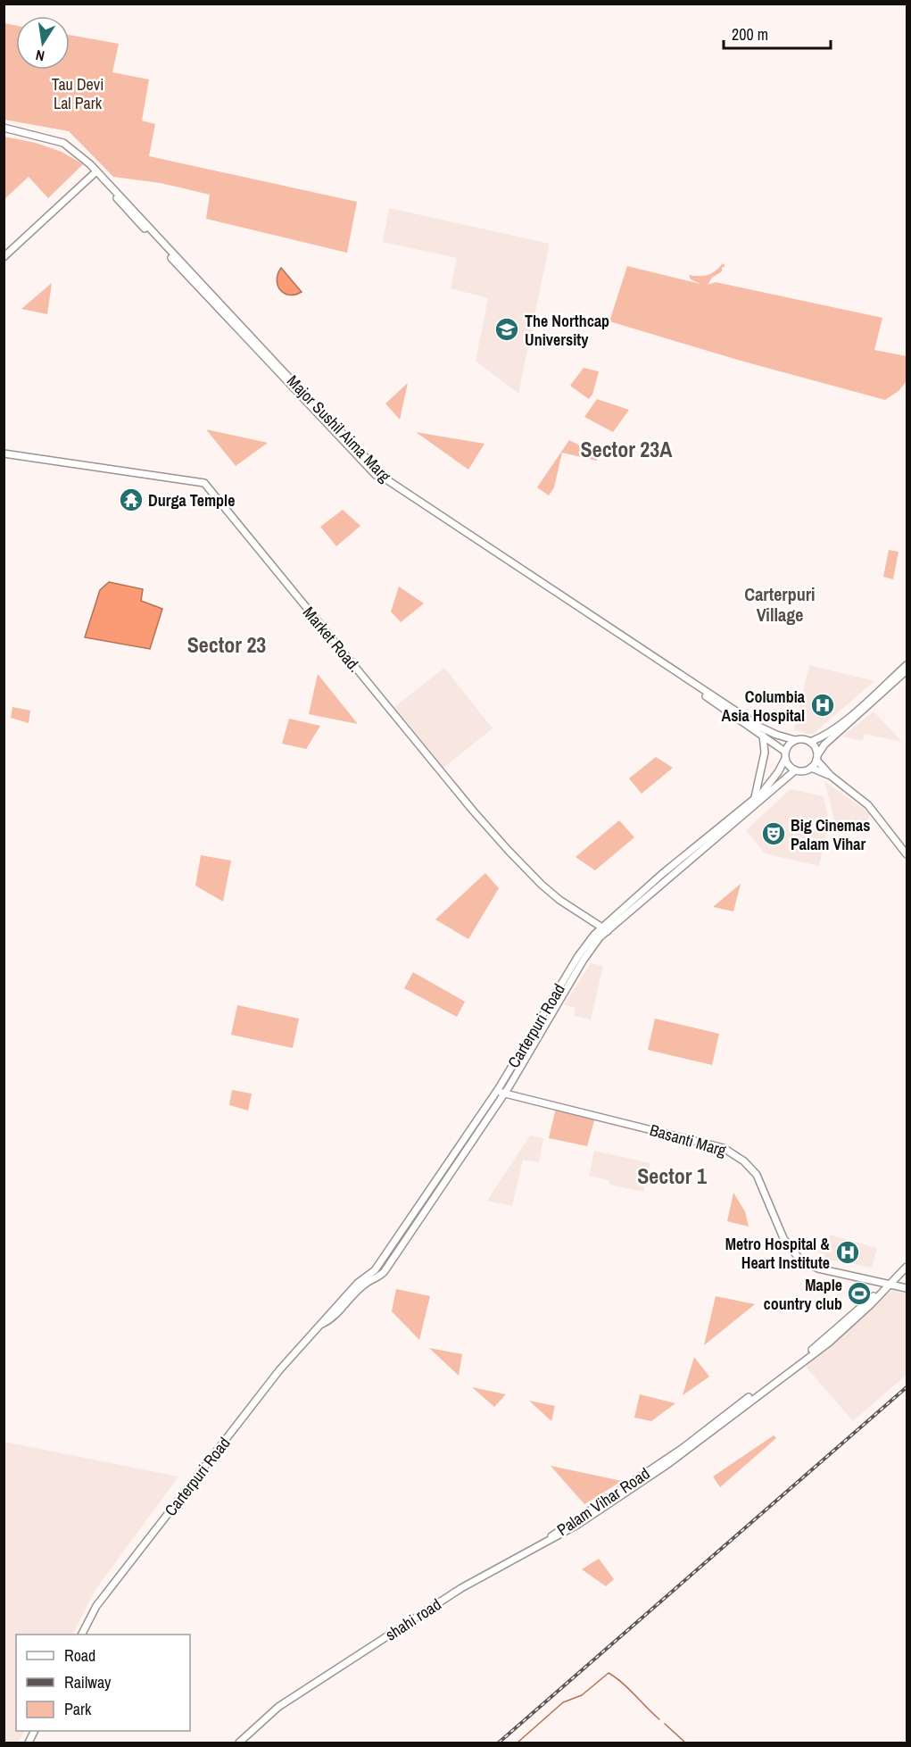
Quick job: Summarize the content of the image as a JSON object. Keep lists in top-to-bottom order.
{
  "streets": {
    "street": [
      "Major Sushil Aima Marg",
      "Market Road.",
      "Carterpuri Road",
      "Basanti Marg",
      "Palam Vihar Road",
      "shahi road"
    ]
  },
  "crossings": [
    ["Major Sushil Aima Marg", "Carterpuri Road"],
    ["Market Road.", "Carterpuri Road"],
    ["Carterpuri Road", "Basanti Marg"],
    ["Basanti Marg", "Palam Vihar Road"],
    ["Palam Vihar Road", "shahi road"]
  ],
  "districts": [
    "Sector 23A",
    "Carterpuri Village",
    "Sector 23",
    "Sector 1"
  ],
  "parks": ["Tau Devi Lal Park"],
  "places": {
    "school or university": ["The Northcap University"],
    "temple": ["Durga Temple"],
    "hospital": ["Columbia Asia Hospital", "Metro Hospital & Heart Institute"],
    "theatre": ["Big Cinemas Palam Vihar"],
    "sports": ["Maple country club"]
  },
  "legend": ["Road", "Railway", "Park"],
  "scale_bar": "200 m",
  "north": "bottom"
}
